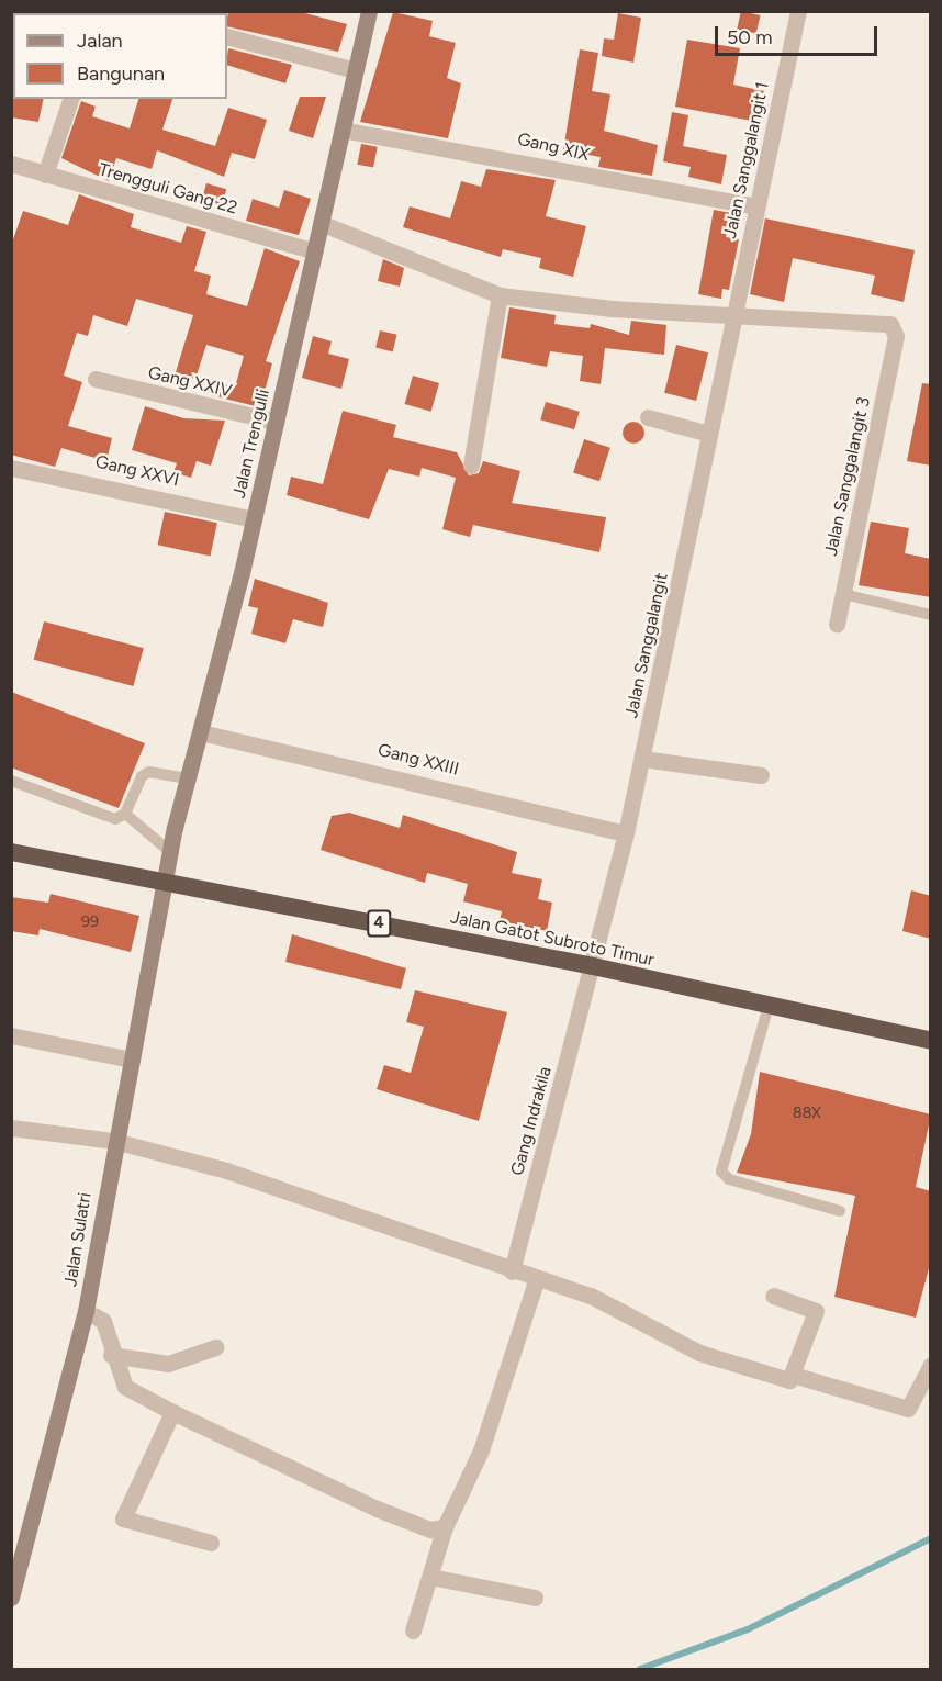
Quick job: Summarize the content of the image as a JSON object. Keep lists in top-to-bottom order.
{
  "streets": {
    "highway": ["4", "Jalan Gatot Subroto Timur"],
    "main road": ["Jalan Trengulli", "Jalan Sulatri"],
    "street": [
      "Gang XIX",
      "Jalan Sanggalangit 1",
      "Trengguli Gang 22",
      "Gang XXIV",
      "Gang XXVI",
      "Jalan Sanggalangit 3",
      "Jalan Sanggalangit",
      "Gang XXIII",
      "Gang Indrakila"
    ]
  },
  "crossings": [
    ["Gang XIX", "Jalan Sanggalangit 1"],
    ["Gang XIX", "Jalan Trengulli"],
    ["Jalan Sanggalangit 1", "Jalan Sanggalangit 3"],
    ["Jalan Sanggalangit 1", "Jalan Sanggalangit"],
    ["Trengguli Gang 22", "Jalan Trengulli"],
    ["Gang XXIV", "Jalan Trengulli"],
    ["Jalan Trengulli", "Gang XXVI"],
    ["Jalan Trengulli", "Gang XXIII"],
    ["Jalan Trengulli", "4"],
    ["Jalan Trengulli", "Jalan Gatot Subroto Timur"],
    ["Jalan Trengulli", "Jalan Sulatri"],
    ["Jalan Sanggalangit 3", "Jalan Sanggalangit"],
    ["Jalan Sanggalangit", "Gang XXIII"],
    ["Jalan Sanggalangit", "Jalan Gatot Subroto Timur"],
    ["Jalan Sanggalangit", "Gang Indrakila"],
    ["4", "Jalan Gatot Subroto Timur"],
    ["4", "Jalan Sulatri"],
    ["Jalan Gatot Subroto Timur", "Gang Indrakila"],
    ["Jalan Gatot Subroto Timur", "Jalan Sulatri"]
  ],
  "house_numbers": ["99", "88X"],
  "legend": ["Jalan", "Bangunan"],
  "scale_bar": "50 m"
}
